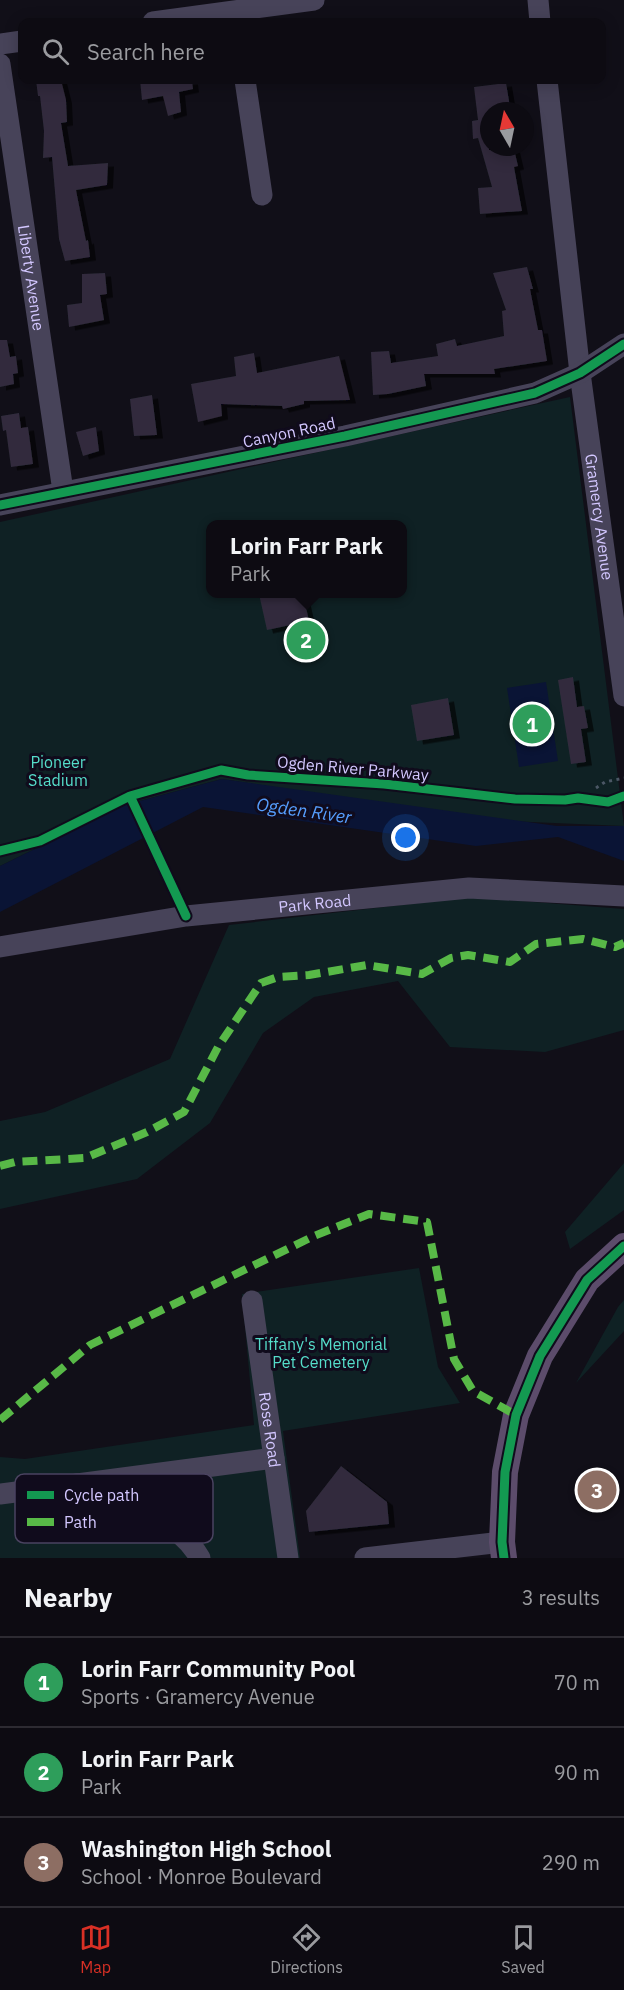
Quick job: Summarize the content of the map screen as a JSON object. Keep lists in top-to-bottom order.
{
  "streets": {
    "street": [
      "Liberty Avenue",
      "Canyon Road",
      "Gramercy Avenue",
      "Park Road",
      "Rose Road"
    ],
    "cycle path": ["Ogden River Parkway"]
  },
  "crossings": [
    ["Liberty Avenue", "Canyon Road"],
    ["Canyon Road", "Gramercy Avenue"]
  ],
  "water": ["Ogden River"],
  "parks": ["Pioneer Stadium", "Tiffany's Memorial Pet Cemetery"],
  "legend": ["Cycle path", "Path"],
  "north": "top",
  "page": {
    "search": "Search here",
    "popup": ["Lorin Farr Park", "Park"],
    "pins": ["2", "1", "3"],
    "heading": ["Nearby", "3 results"],
    "list": [
      {
        "mark": "1",
        "name": "Lorin Farr Community Pool",
        "note": "Sports · Gramercy Avenue",
        "value": "70 m"
      },
      {
        "mark": "2",
        "name": "Lorin Farr Park",
        "note": "Park",
        "value": "90 m"
      },
      {
        "mark": "3",
        "name": "Washington High School",
        "note": "School · Monroe Boulevard",
        "value": "290 m"
      }
    ],
    "nav": ["Map", "Directions", "Saved"]
  }
}
